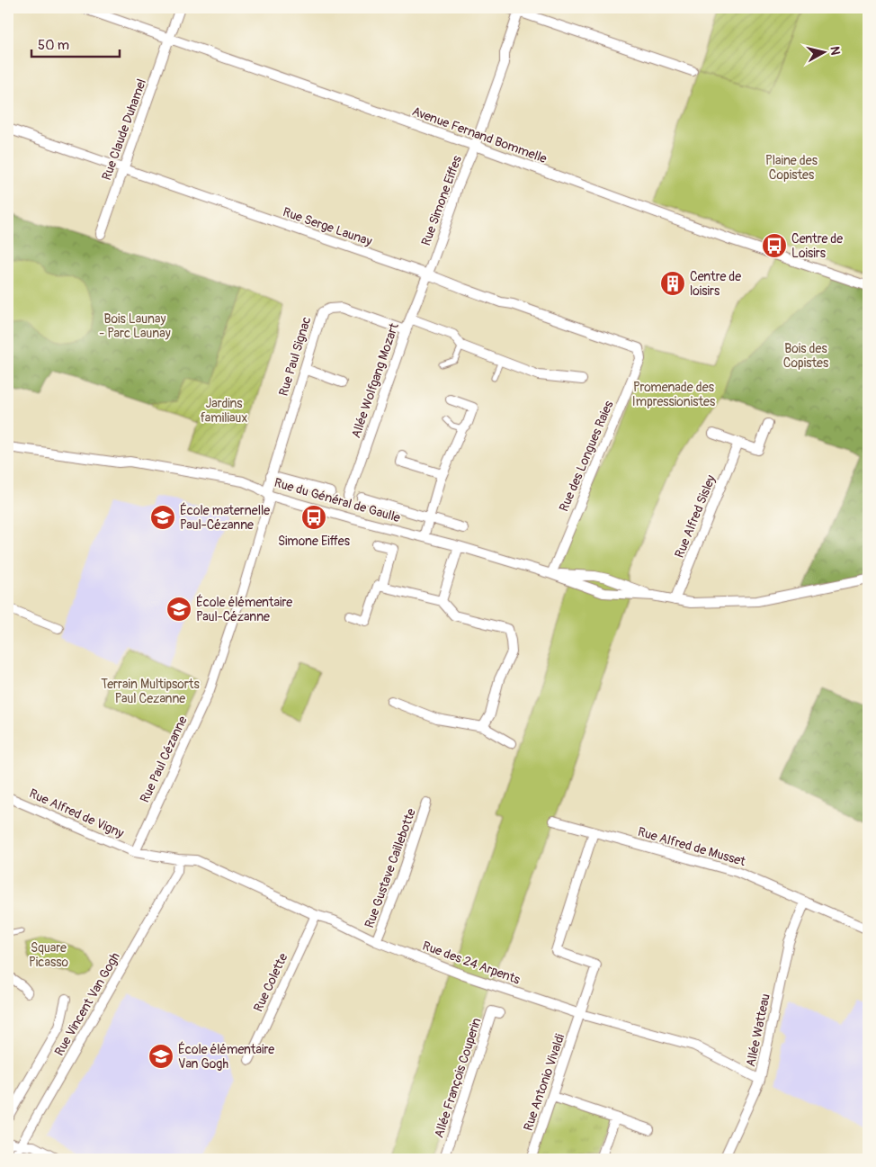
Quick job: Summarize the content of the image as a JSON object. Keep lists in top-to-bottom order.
{
  "streets": {
    "street": [
      "Rue Claude Duhamel",
      "Avenue Fernand Bommelle",
      "Rue Simone Eiffes",
      "Rue Serge Launay",
      "Rue Paul Signac",
      "Allée Wolfgang Mozart",
      "Rue des Longues Raies",
      "Rue du Général de Gaulle",
      "Rue Alfred Sisley",
      "Rue Paul Cézanne",
      "Rue Alfred de Vigny",
      "Rue Alfred de Musset",
      "Rue Gustave Caillebotte",
      "Rue des 24 Arpents",
      "Rue Colette",
      "Rue Vincent Van Gogh",
      "Allée Watteau",
      "Allée François Couperin",
      "Rue Antonio Vivaldi"
    ]
  },
  "crossings": [
    ["Rue Claude Duhamel", "Avenue Fernand Bommelle"],
    ["Rue Claude Duhamel", "Rue Serge Launay"],
    ["Avenue Fernand Bommelle", "Rue Simone Eiffes"],
    ["Rue Simone Eiffes", "Rue Serge Launay"],
    ["Rue Simone Eiffes", "Allée Wolfgang Mozart"],
    ["Rue Serge Launay", "Allée Wolfgang Mozart"],
    ["Rue Serge Launay", "Rue des Longues Raies"],
    ["Rue Paul Signac", "Allée Wolfgang Mozart"],
    ["Rue Paul Signac", "Rue du Général de Gaulle"],
    ["Rue Paul Signac", "Rue Paul Cézanne"],
    ["Rue des Longues Raies", "Rue du Général de Gaulle"],
    ["Rue du Général de Gaulle", "Rue Alfred Sisley"],
    ["Rue du Général de Gaulle", "Rue Paul Cézanne"],
    ["Rue Paul Cézanne", "Rue Alfred de Vigny"],
    ["Rue Alfred de Vigny", "Rue des 24 Arpents"],
    ["Rue Alfred de Vigny", "Rue Vincent Van Gogh"],
    ["Rue Alfred de Musset", "Allée Watteau"],
    ["Rue Alfred de Musset", "Rue Antonio Vivaldi"],
    ["Rue Gustave Caillebotte", "Rue des 24 Arpents"],
    ["Rue des 24 Arpents", "Rue Colette"],
    ["Rue des 24 Arpents", "Rue Vincent Van Gogh"],
    ["Rue des 24 Arpents", "Allée Watteau"],
    ["Rue des 24 Arpents", "Rue Antonio Vivaldi"]
  ],
  "parks": [
    "Plaine des Copistes",
    "Bois Launay - Parc Launay",
    "Bois des Copistes",
    "Promenade des Impressionistes",
    "Jardins familiaux",
    "Terrain Multipsorts Paul Cezanne",
    "Square Picasso"
  ],
  "places": {
    "bus stop": ["Centre de Loisirs", "Simone Eiffes"],
    "building": ["Centre de loisirs"],
    "school or university": ["École maternelle Paul-Cézanne", "École élémentaire Paul-Cézanne", "École élémentaire Van Gogh"]
  },
  "scale_bar": "50 m",
  "north": "right"
}
